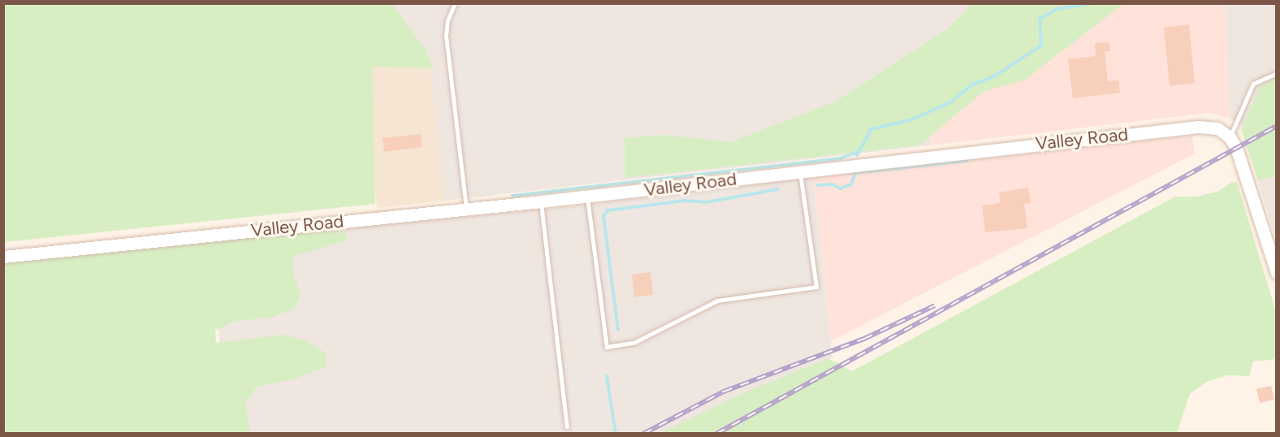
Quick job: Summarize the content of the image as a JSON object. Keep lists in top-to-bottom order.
{
  "streets": {
    "street": ["Valley Road"]
  }
}
